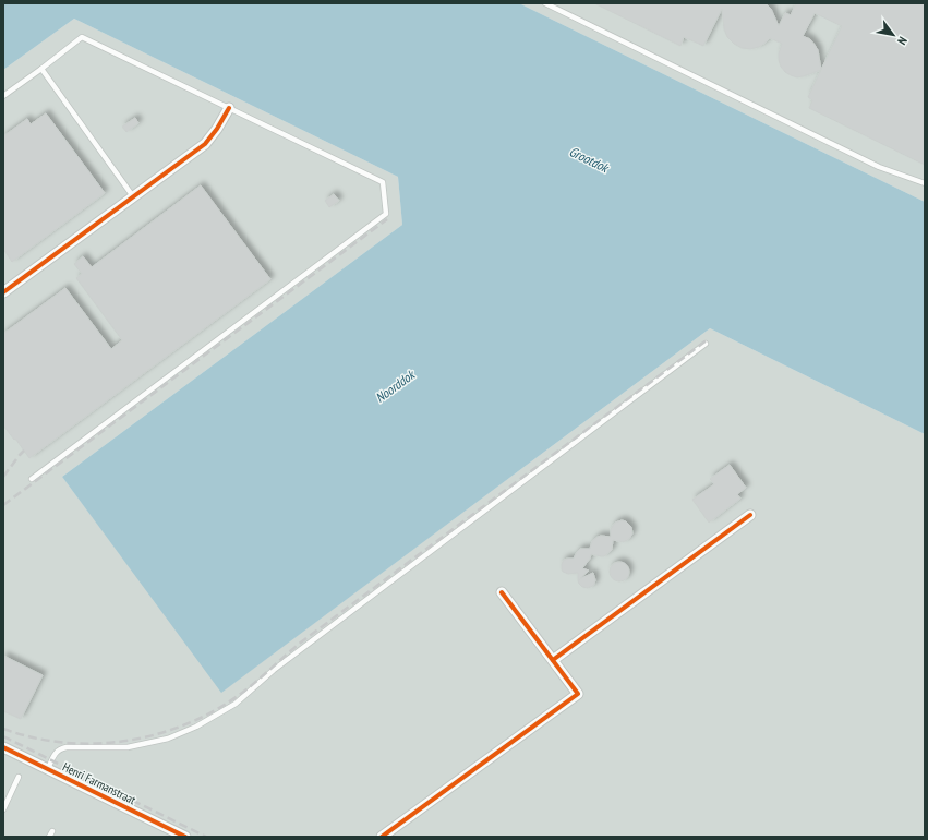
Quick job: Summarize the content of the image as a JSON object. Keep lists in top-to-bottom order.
{
  "streets": {
    "street": ["Henri Farmanstraat"]
  },
  "water": ["Grootdok", "Noorddok"],
  "north": "bottom right"
}
